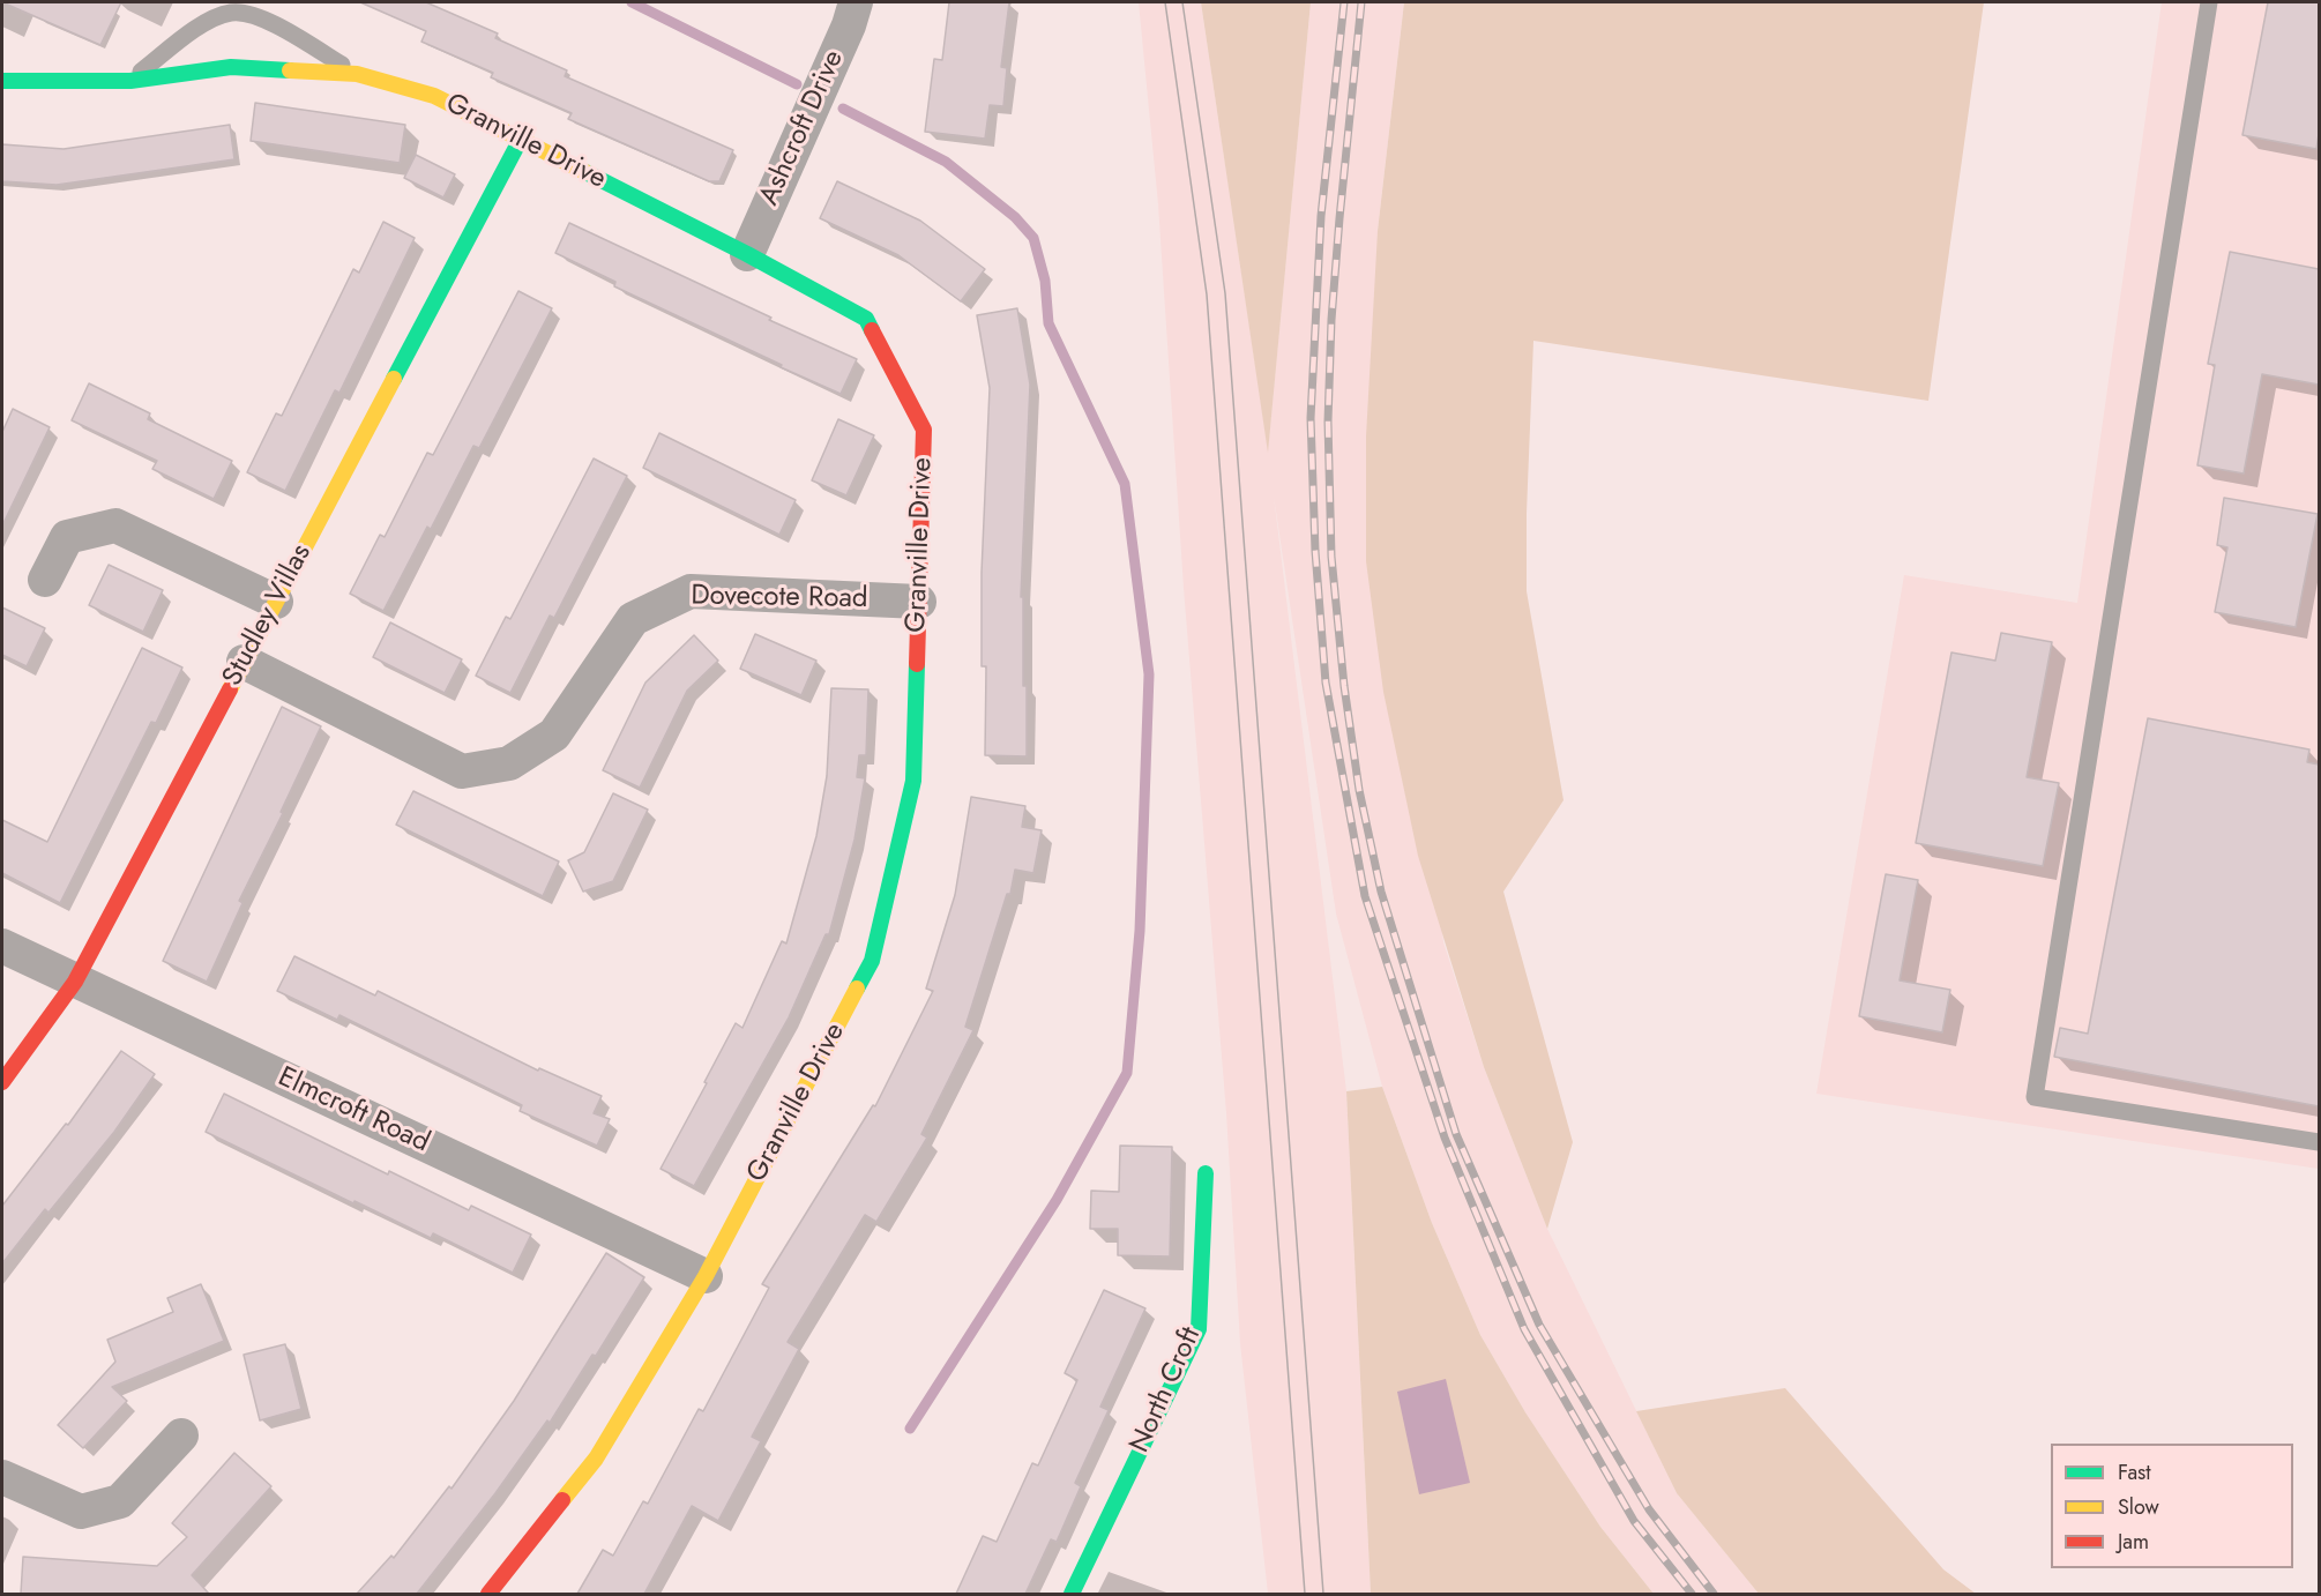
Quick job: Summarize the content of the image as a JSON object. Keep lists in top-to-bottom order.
{
  "streets": {
    "street": [
      "Ashcroft Drive",
      "Granville Drive",
      "Dovecote Road",
      "Studley Villas",
      "Elmcroft Road",
      "North Croft"
    ]
  },
  "crossings": [
    ["Ashcroft Drive", "Granville Drive"],
    ["Granville Drive", "Dovecote Road"],
    ["Granville Drive", "Studley Villas"],
    ["Granville Drive", "Elmcroft Road"],
    ["Dovecote Road", "Studley Villas"],
    ["Studley Villas", "Elmcroft Road"]
  ],
  "legend": ["Fast", "Slow", "Jam"]
}
